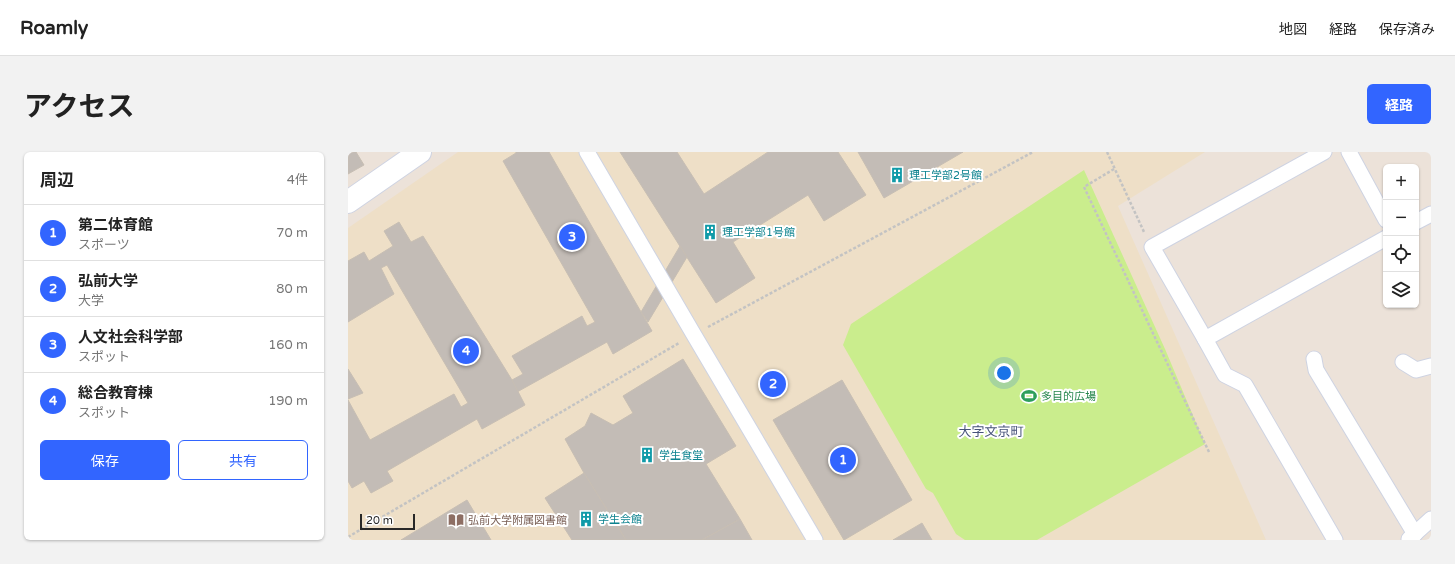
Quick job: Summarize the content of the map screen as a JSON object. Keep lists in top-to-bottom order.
{
  "districts": ["大字文京町"],
  "places": {
    "building": [
      "理工学部2号館",
      "理工学部1号館",
      "学生食堂",
      "学生会館"
    ],
    "sports": ["多目的広場"],
    "library": ["弘前大学附属図書館"]
  },
  "scale_bar": "20 m",
  "page": {
    "header": "Roamly",
    "nav": ["地図", "経路", "保存済み"],
    "title": "アクセス",
    "buttons": [
      "経路",
      ["保存", "共有"]
    ],
    "heading": ["周辺", "4件"],
    "map_buttons": ["+", "−"],
    "list": [
      {
        "mark": "1",
        "name": "第二体育館",
        "note": "スポーツ",
        "value": "70 m"
      },
      {
        "mark": "2",
        "name": "弘前大学",
        "note": "大学",
        "value": "80 m"
      },
      {
        "mark": "3",
        "name": "人文社会科学部",
        "note": "スポット",
        "value": "160 m"
      },
      {
        "mark": "4",
        "name": "総合教育棟",
        "note": "スポット",
        "value": "190 m"
      }
    ],
    "pins": [
      "3",
      "4",
      "2",
      "1"
    ],
    "scale": "20 m"
  }
}
